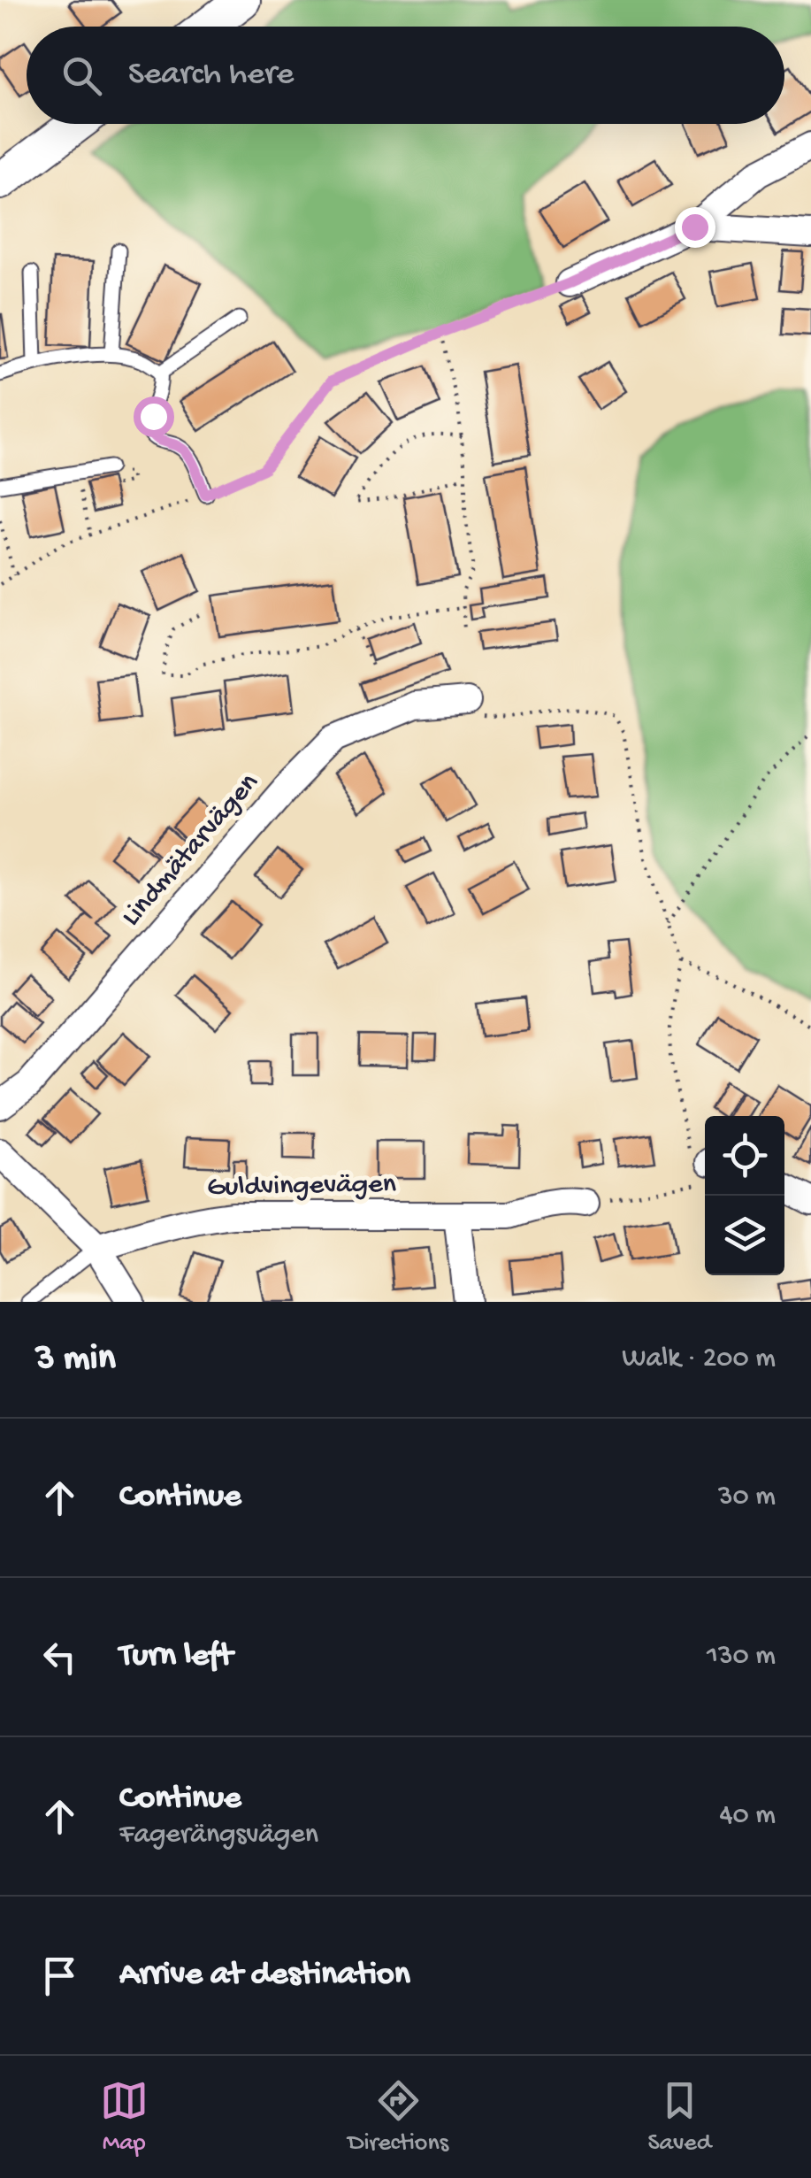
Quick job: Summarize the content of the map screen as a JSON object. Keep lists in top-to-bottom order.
{
  "streets": {
    "street": ["Lindmätarvägen", "Guldvingevägen"]
  },
  "page": {
    "search": "Search here",
    "heading": ["3 min", "Walk · 200 m"],
    "list": [
      ["Continue", "30 m"],
      ["Turn left", "130 m"],
      ["Continue", "Fagerängsvägen", "40 m"],
      "Arrive at destination"
    ],
    "nav": ["Map", "Directions", "Saved"]
  }
}
